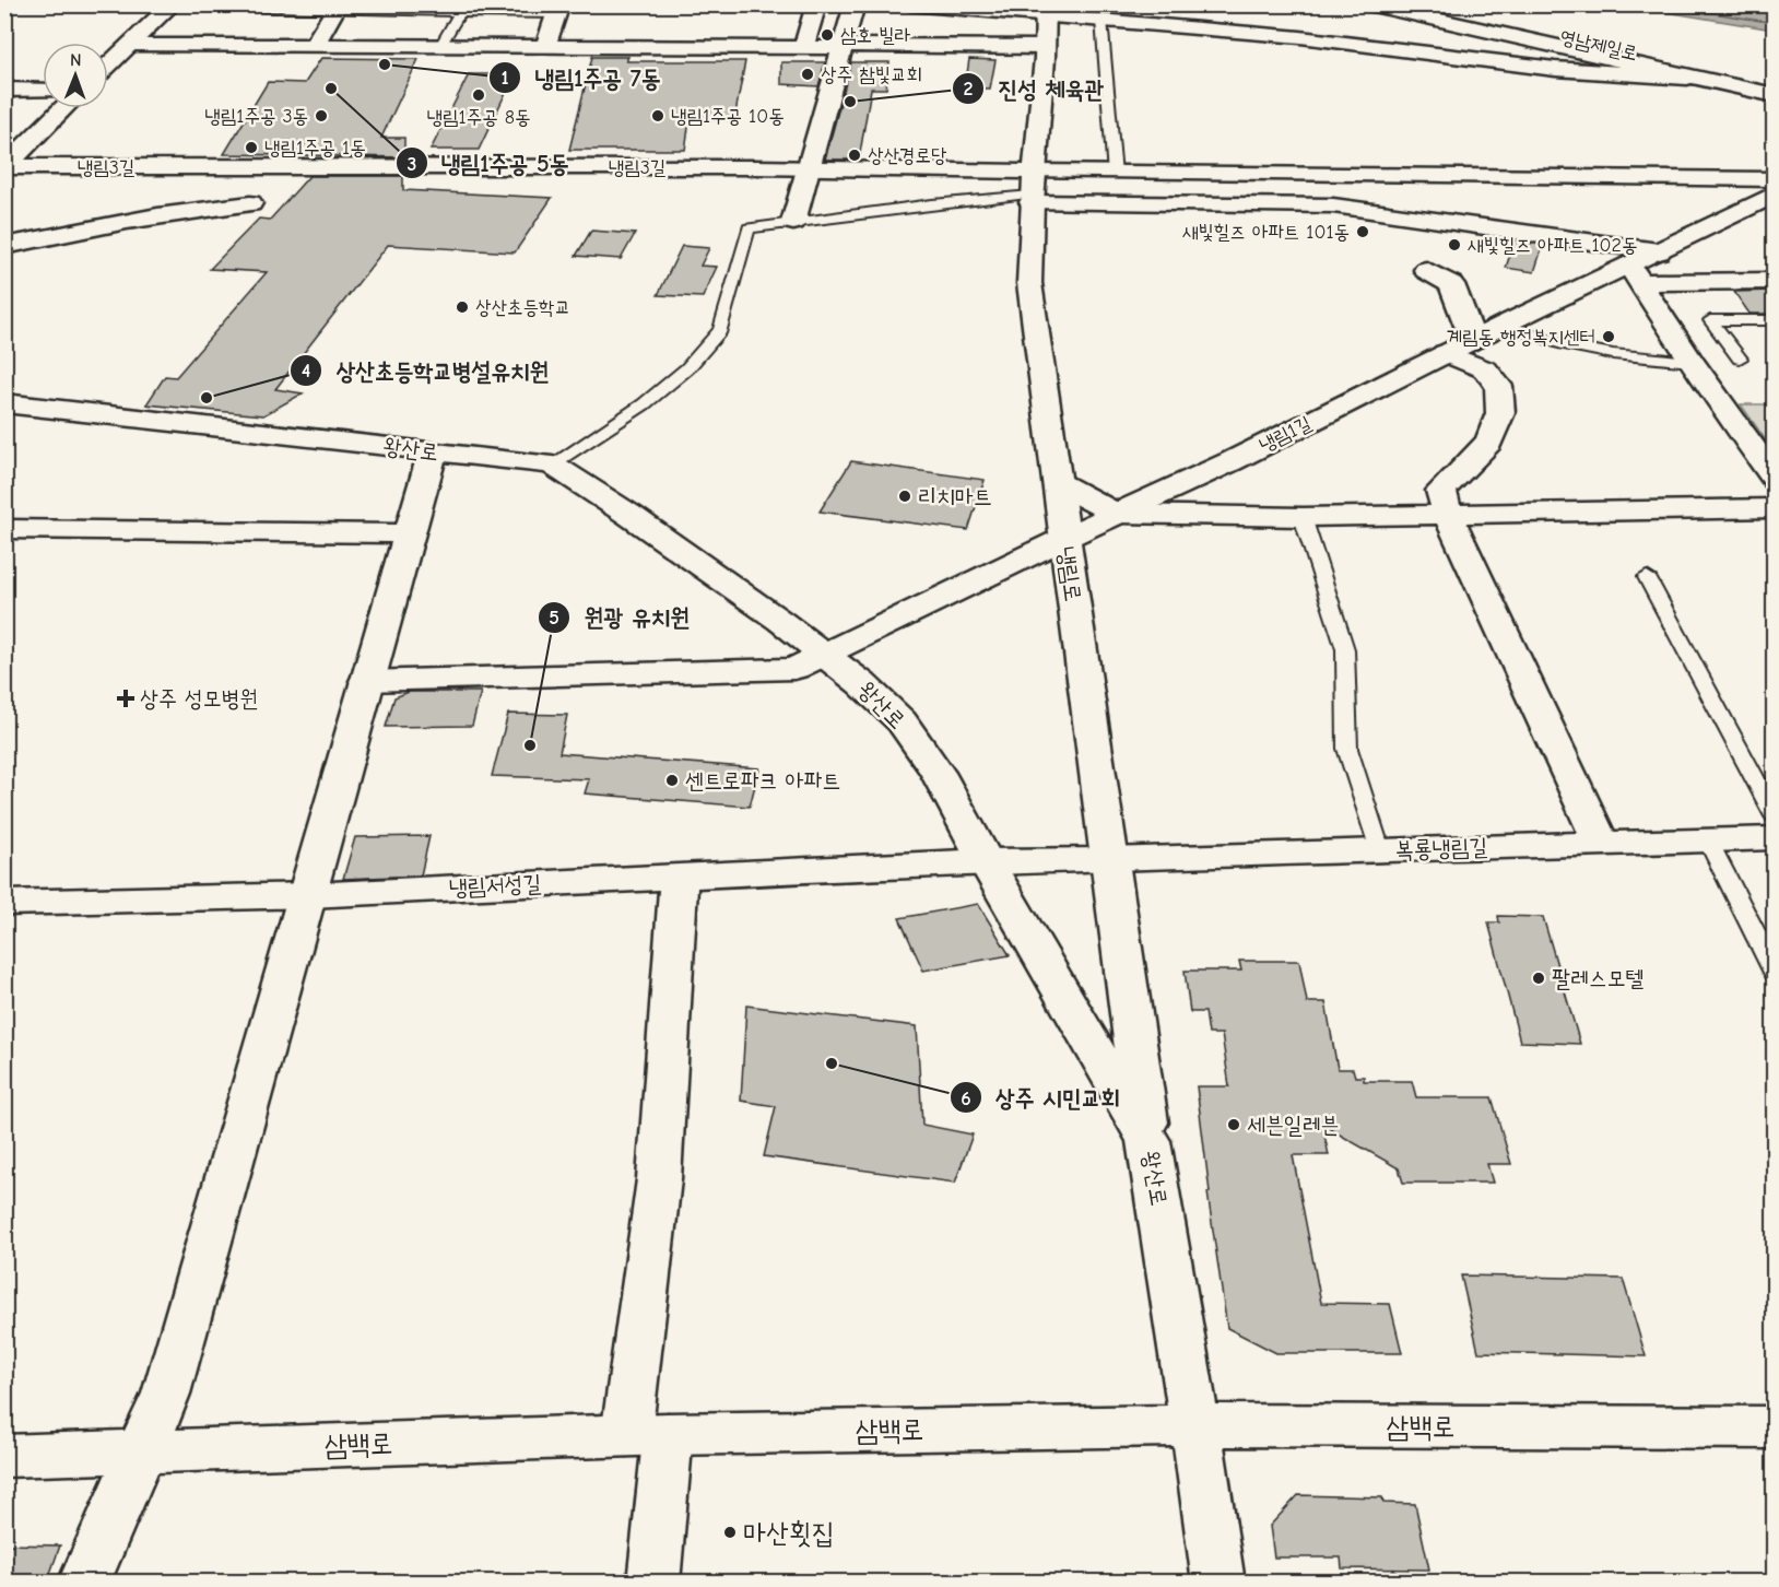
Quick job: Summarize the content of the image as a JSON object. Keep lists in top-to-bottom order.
{
  "streets": {
    "street": [
      "영남제일로",
      "냉림3길",
      "냉림1길",
      "왕산로",
      "냉림로",
      "복룡냉림길",
      "냉림서성길",
      "삼백로"
    ]
  },
  "crossings": [
    ["냉림3길", "냉림로"],
    ["냉림1길", "왕산로"],
    ["냉림1길", "냉림로"],
    ["왕산로", "냉림로"],
    ["왕산로", "복룡냉림길"],
    ["왕산로", "냉림서성길"],
    ["왕산로", "삼백로"],
    ["냉림로", "복룡냉림길"],
    ["복룡냉림길", "냉림서성길"]
  ],
  "places": {
    "other": [
      "삼호 빌라",
      "냉림1주공 7동",
      "상주 참빛교회",
      "냉림1주공 5동",
      "냉림1주공 8동",
      "진성 체육관",
      "냉림1주공 3동",
      "냉림1주공 10동",
      "냉림1주공 1동",
      "상산경로당",
      "새빛힐즈 아파트 101동",
      "새빛힐즈 아파트 102동",
      "상산초등학교",
      "계림동 행정복지센터",
      "상산초등학교병설유치원",
      "리치마트",
      "원광 유치원",
      "센트로파크 아파트",
      "팔레스모텔",
      "상주 시민교회",
      "세븐일레븐",
      "마산횟집"
    ],
    "health": ["상주 성모병원"]
  },
  "north": "top"
}
